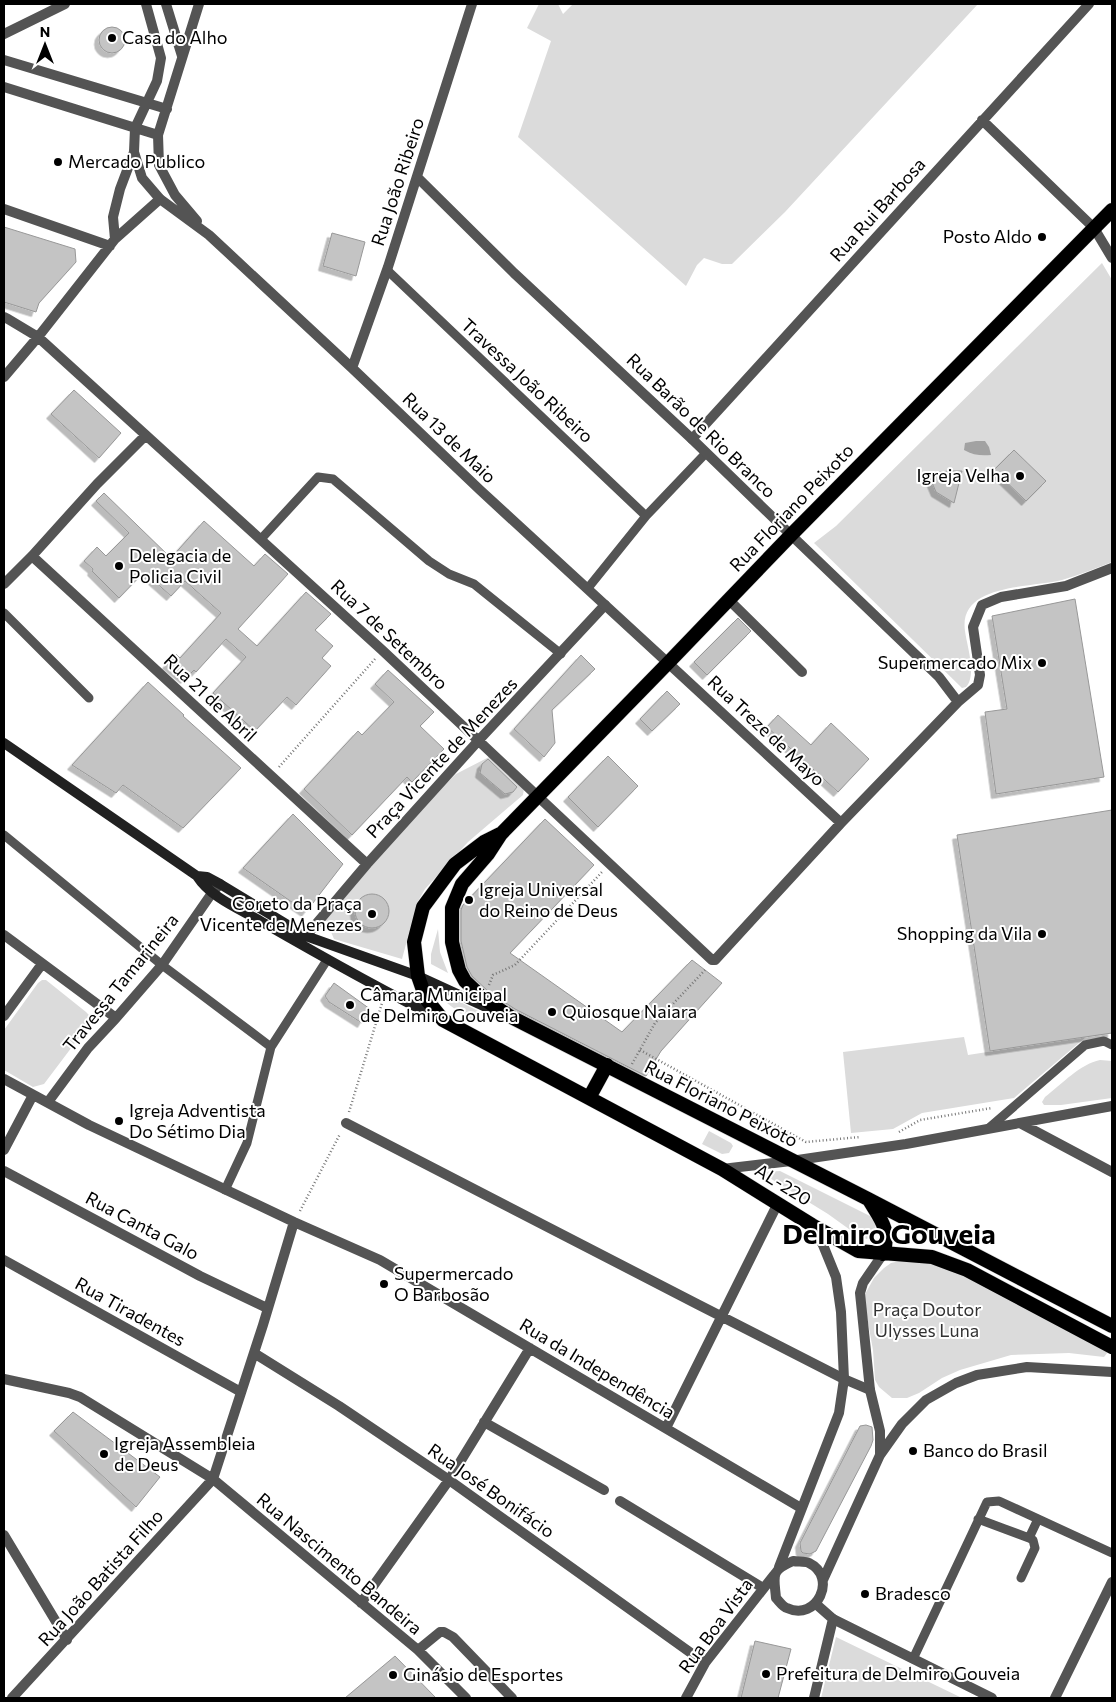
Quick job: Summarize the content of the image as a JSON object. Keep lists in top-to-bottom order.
{
  "streets": {
    "highway": ["Rua Floriano Peixoto", "AL-220"],
    "street": [
      "Rua João Ribeiro",
      "Rua Rui Barbosa",
      "Rua Barão de Rio Branco",
      "Rua 13 de Maio",
      "Rua 7 de Setembro",
      "Rua 21 de Abril",
      "Rua Treze de Mayo",
      "Praça Vicente de Menezes",
      "Travessa Tamarineira",
      "Rua Canta Galo",
      "Rua Tiradentes",
      "Rua da Independência",
      "Rua José Bonifácio",
      "Rua Nascimento Bandeira",
      "Rua João Batista Filho",
      "Rua Boa Vista"
    ],
    "lane": ["Travessa João Ribeiro"]
  },
  "crossings": [
    ["Rua João Ribeiro", "Travessa João Ribeiro"],
    ["Rua João Ribeiro", "Rua Barão de Rio Branco"],
    ["Rua João Ribeiro", "Rua 13 de Maio"],
    ["Rua Rui Barbosa", "Rua Barão de Rio Branco"],
    ["Rua Barão de Rio Branco", "Rua Floriano Peixoto"],
    ["Rua 13 de Maio", "Rua Floriano Peixoto"],
    ["Rua 13 de Maio", "Rua Treze de Mayo"],
    ["Rua 13 de Maio", "Praça Vicente de Menezes"],
    ["Rua Floriano Peixoto", "Rua 7 de Setembro"],
    ["Rua Floriano Peixoto", "Rua Treze de Mayo"],
    ["Rua Floriano Peixoto", "AL-220"],
    ["Rua 7 de Setembro", "Praça Vicente de Menezes"],
    ["Rua 21 de Abril", "Praça Vicente de Menezes"],
    ["Travessa Tamarineira", "Rua da Independência"],
    ["Rua José Bonifácio", "Rua Boa Vista"],
    ["Rua Nascimento Bandeira", "Rua João Batista Filho"]
  ],
  "districts": ["Delmiro Gouveia"],
  "parks": ["Praça Doutor Ulysses Luna"],
  "places": [
    "Casa do Alho",
    "Mercado Publico",
    "Posto Aldo",
    "Igreja Velha",
    "Delegacia de Policia Civil",
    "Supermercado Mix",
    "Igreja Universal do Reino de Deus",
    "Coreto da Praça Vicente de Menezes",
    "Shopping da Vila",
    "Câmara Municipal de Delmiro Gouveia",
    "Quiosque Naiara",
    "Igreja Adventista Do Sétimo Dia",
    "Supermercado O Barbosão",
    "Banco do Brasil",
    "Igreja Assembleia de Deus",
    "Bradesco",
    "Prefeitura de Delmiro Gouveia",
    "Ginásio de Esportes"
  ],
  "north": "top"
}
